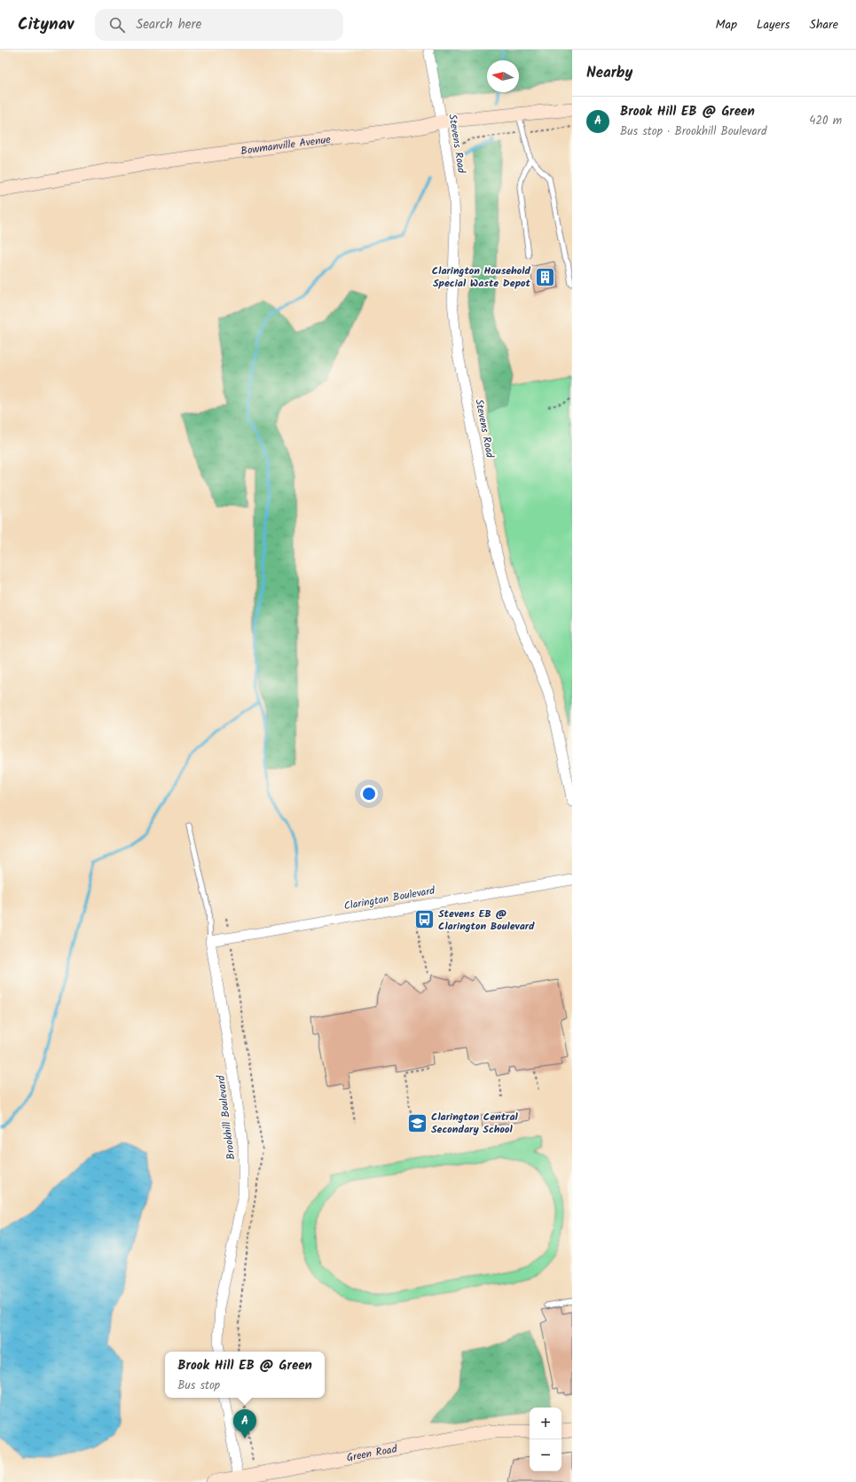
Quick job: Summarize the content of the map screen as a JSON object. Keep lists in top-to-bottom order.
{
  "streets": {
    "main road": ["Bowmanville Avenue", "Green Road"],
    "street": ["Stevens Road", "Clarington Boulevard", "Brookhill Boulevard"]
  },
  "crossings": [
    ["Stevens Road", "Bowmanville Avenue"],
    ["Clarington Boulevard", "Brookhill Boulevard"]
  ],
  "places": {
    "building": ["Clarington Household Special Waste Depot"],
    "bus stop": ["Stevens EB @ Clarington Boulevard"],
    "school or university": ["Clarington Central Secondary School"]
  },
  "north": "left",
  "page": {
    "header": "Citynav",
    "search": "Search here",
    "nav": ["Map", "Layers", "Share"],
    "heading": "Nearby",
    "list": [
      {
        "mark": "A",
        "name": "Brook Hill EB @ Green",
        "note": "Bus stop · Brookhill Boulevard",
        "value": "420 m"
      }
    ],
    "popup": ["Brook Hill EB @ Green", "Bus stop"],
    "map_buttons": ["+", "−"],
    "pins": "A"
  }
}
